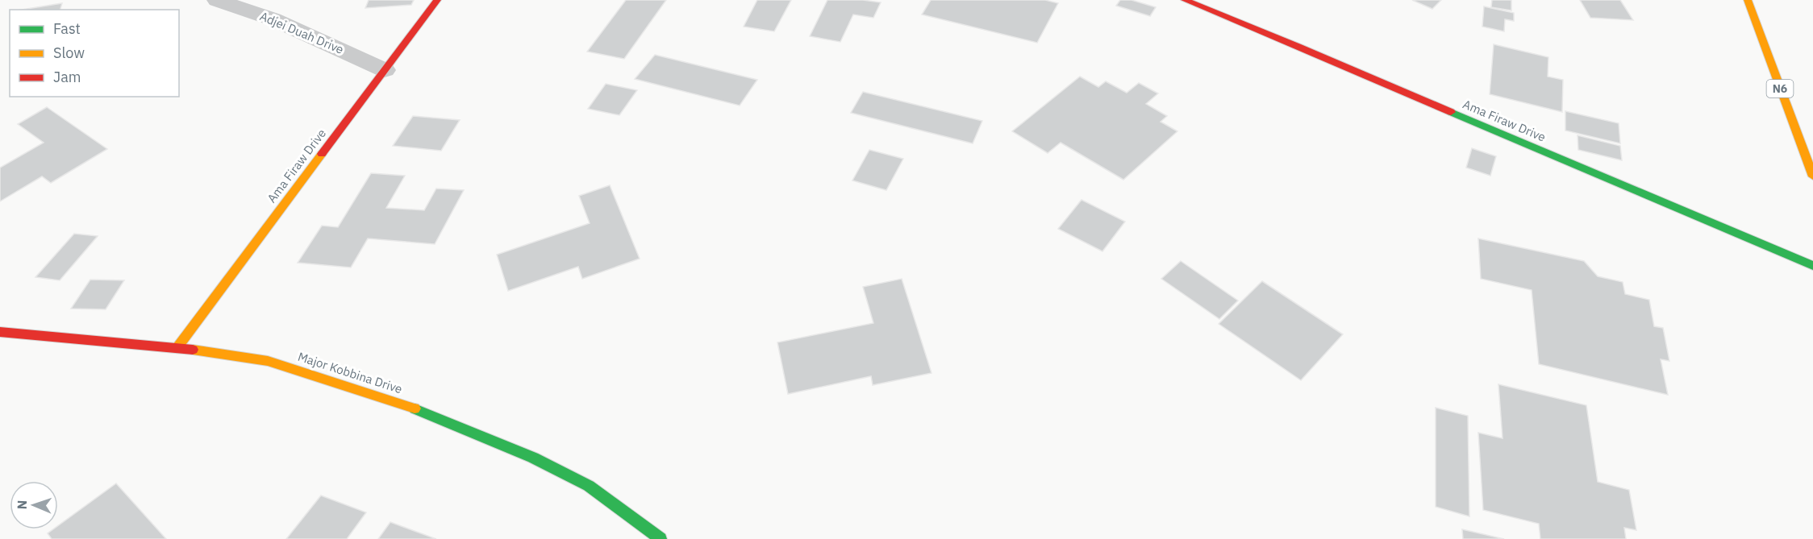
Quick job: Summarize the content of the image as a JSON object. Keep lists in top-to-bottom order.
{
  "streets": {
    "main road": ["N6", "Ama Firaw Drive", "Major Kobbina Drive"],
    "street": ["Adjei Duah Drive"]
  },
  "crossings": [
    ["Adjei Duah Drive", "Ama Firaw Drive"],
    ["Ama Firaw Drive", "Major Kobbina Drive"]
  ],
  "legend": ["Fast", "Slow", "Jam"],
  "north": "left"
}
